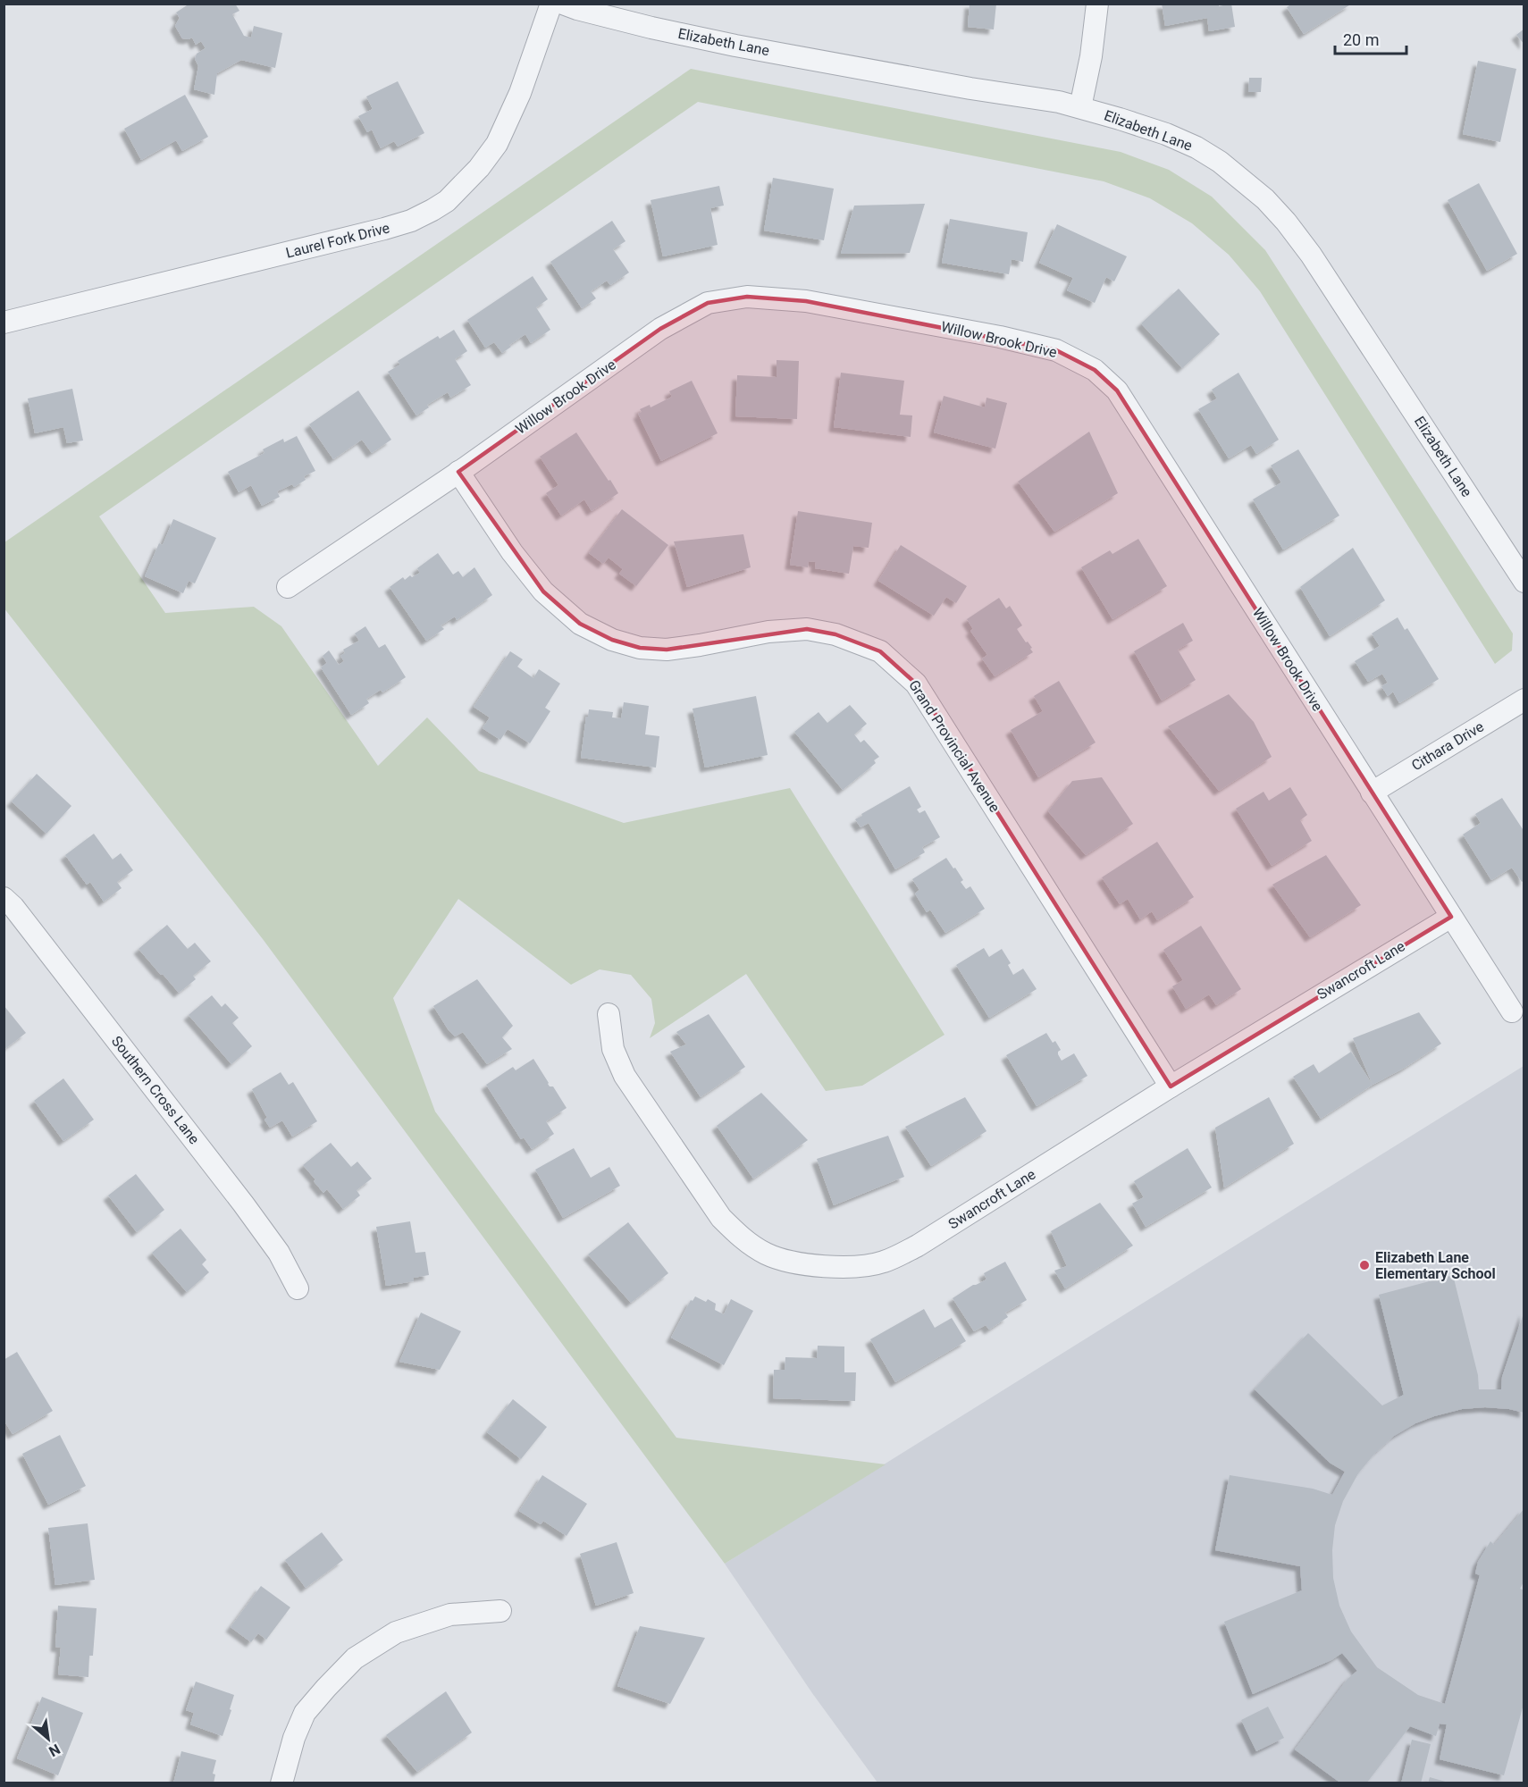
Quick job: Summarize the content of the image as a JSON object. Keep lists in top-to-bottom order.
{
  "streets": {
    "street": [
      "Elizabeth Lane",
      "Laurel Fork Drive",
      "Willow Brook Drive",
      "Grand Provincial Avenue",
      "Cithara Drive",
      "Swancroft Lane",
      "Southern Cross Lane"
    ]
  },
  "crossings": [
    ["Willow Brook Drive", "Grand Provincial Avenue"],
    ["Willow Brook Drive", "Cithara Drive"],
    ["Willow Brook Drive", "Swancroft Lane"],
    ["Grand Provincial Avenue", "Swancroft Lane"]
  ],
  "places": ["Elizabeth Lane Elementary School"],
  "scale_bar": "20 m",
  "north": "bottom right"
}
